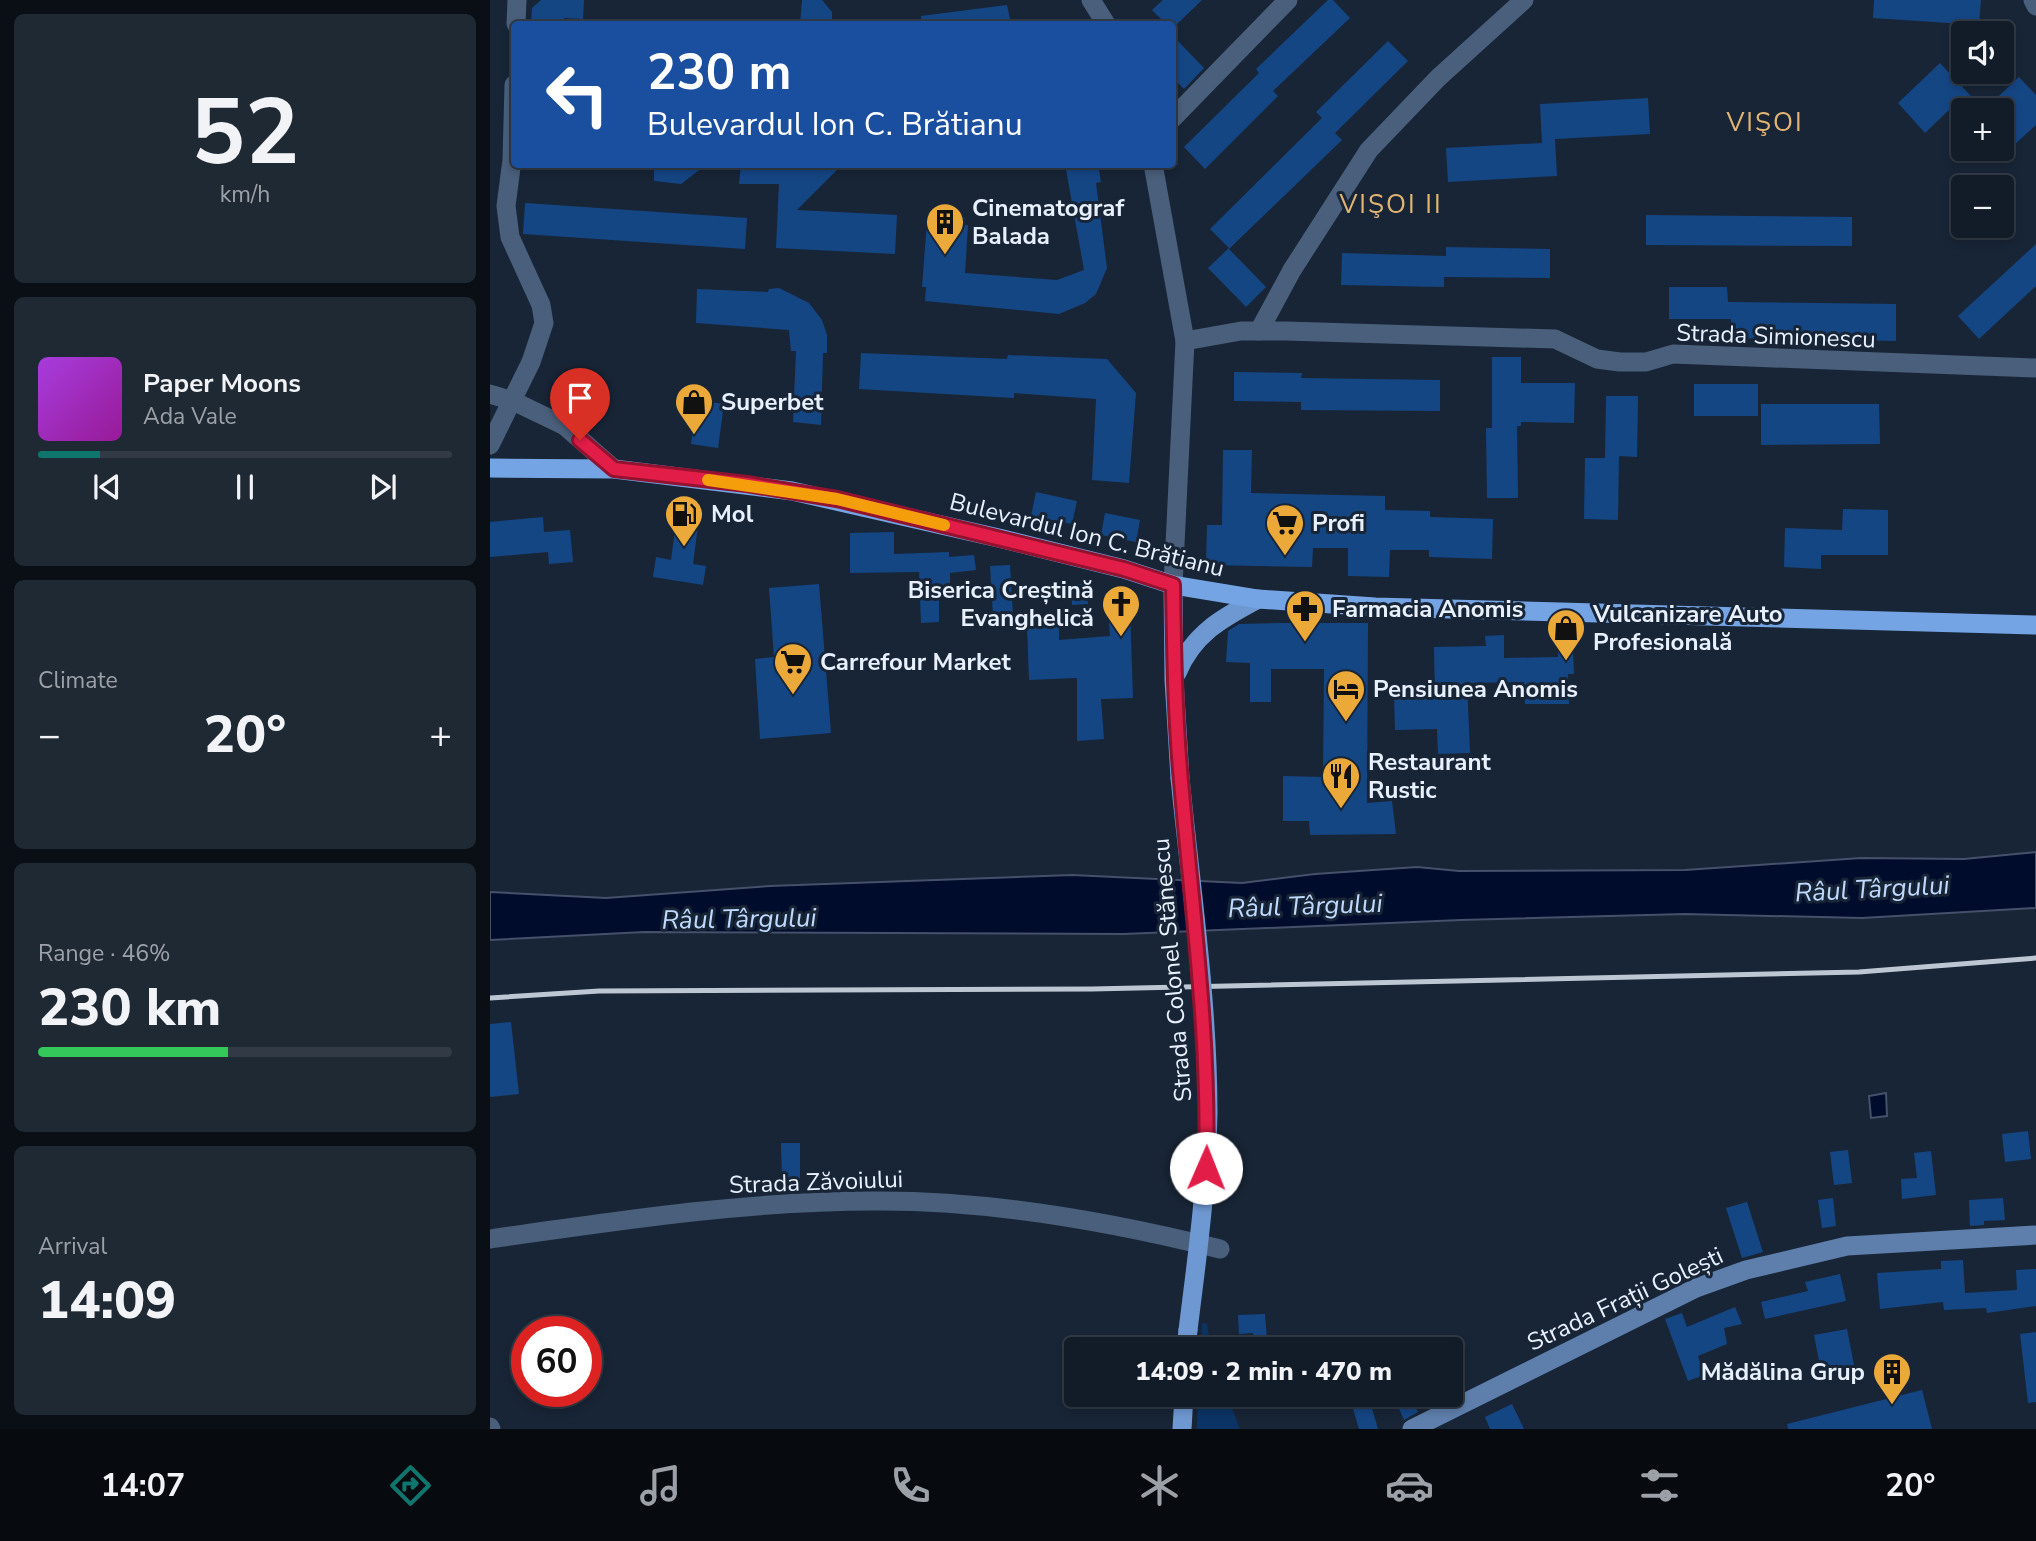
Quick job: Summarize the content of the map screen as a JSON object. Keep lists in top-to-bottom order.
{
  "streets": {
    "highway": ["Bulevardul Ion C. Brătianu"],
    "main road": ["Strada Colonel Stănescu", "Strada Frații Golești"],
    "street": ["Strada Simionescu", "Strada Zăvoiului"]
  },
  "crossings": [
    ["Bulevardul Ion C. Brătianu", "Strada Colonel Stănescu"]
  ],
  "districts": ["VIŞOI", "VIŞOI II"],
  "water": ["Râul Târgului"],
  "places": {
    "building": ["Cinematograf Balada", "Mădălina Grup"],
    "shop": ["Superbet", "Vulcanizare Auto Profesională"],
    "fuel station": ["Mol"],
    "supermarket": ["Profi", "Carrefour Market"],
    "church": ["Biserica Creștină Evanghelică"],
    "pharmacy": ["Farmacia Anomis"],
    "hotel": ["Pensiunea Anomis"],
    "restaurant": ["Restaurant Rustic"]
  },
  "page": {
    "tile": [
      ["52", "km/h"],
      "Climate",
      ["Range · 46%", "230 km"],
      ["Arrival", "14:09"]
    ],
    "map_buttons": ["+", "−"],
    "turn": ["230 m", "Bulevardul Ion C. Brătianu"],
    "song": ["Paper Moons", "Ada Vale"],
    "heat": ["−", "20°", "+"],
    "limit": "60",
    "trip": "14:09 · 2 min · 470 m",
    "tabs": ["14:07", "20°"]
  }
}
